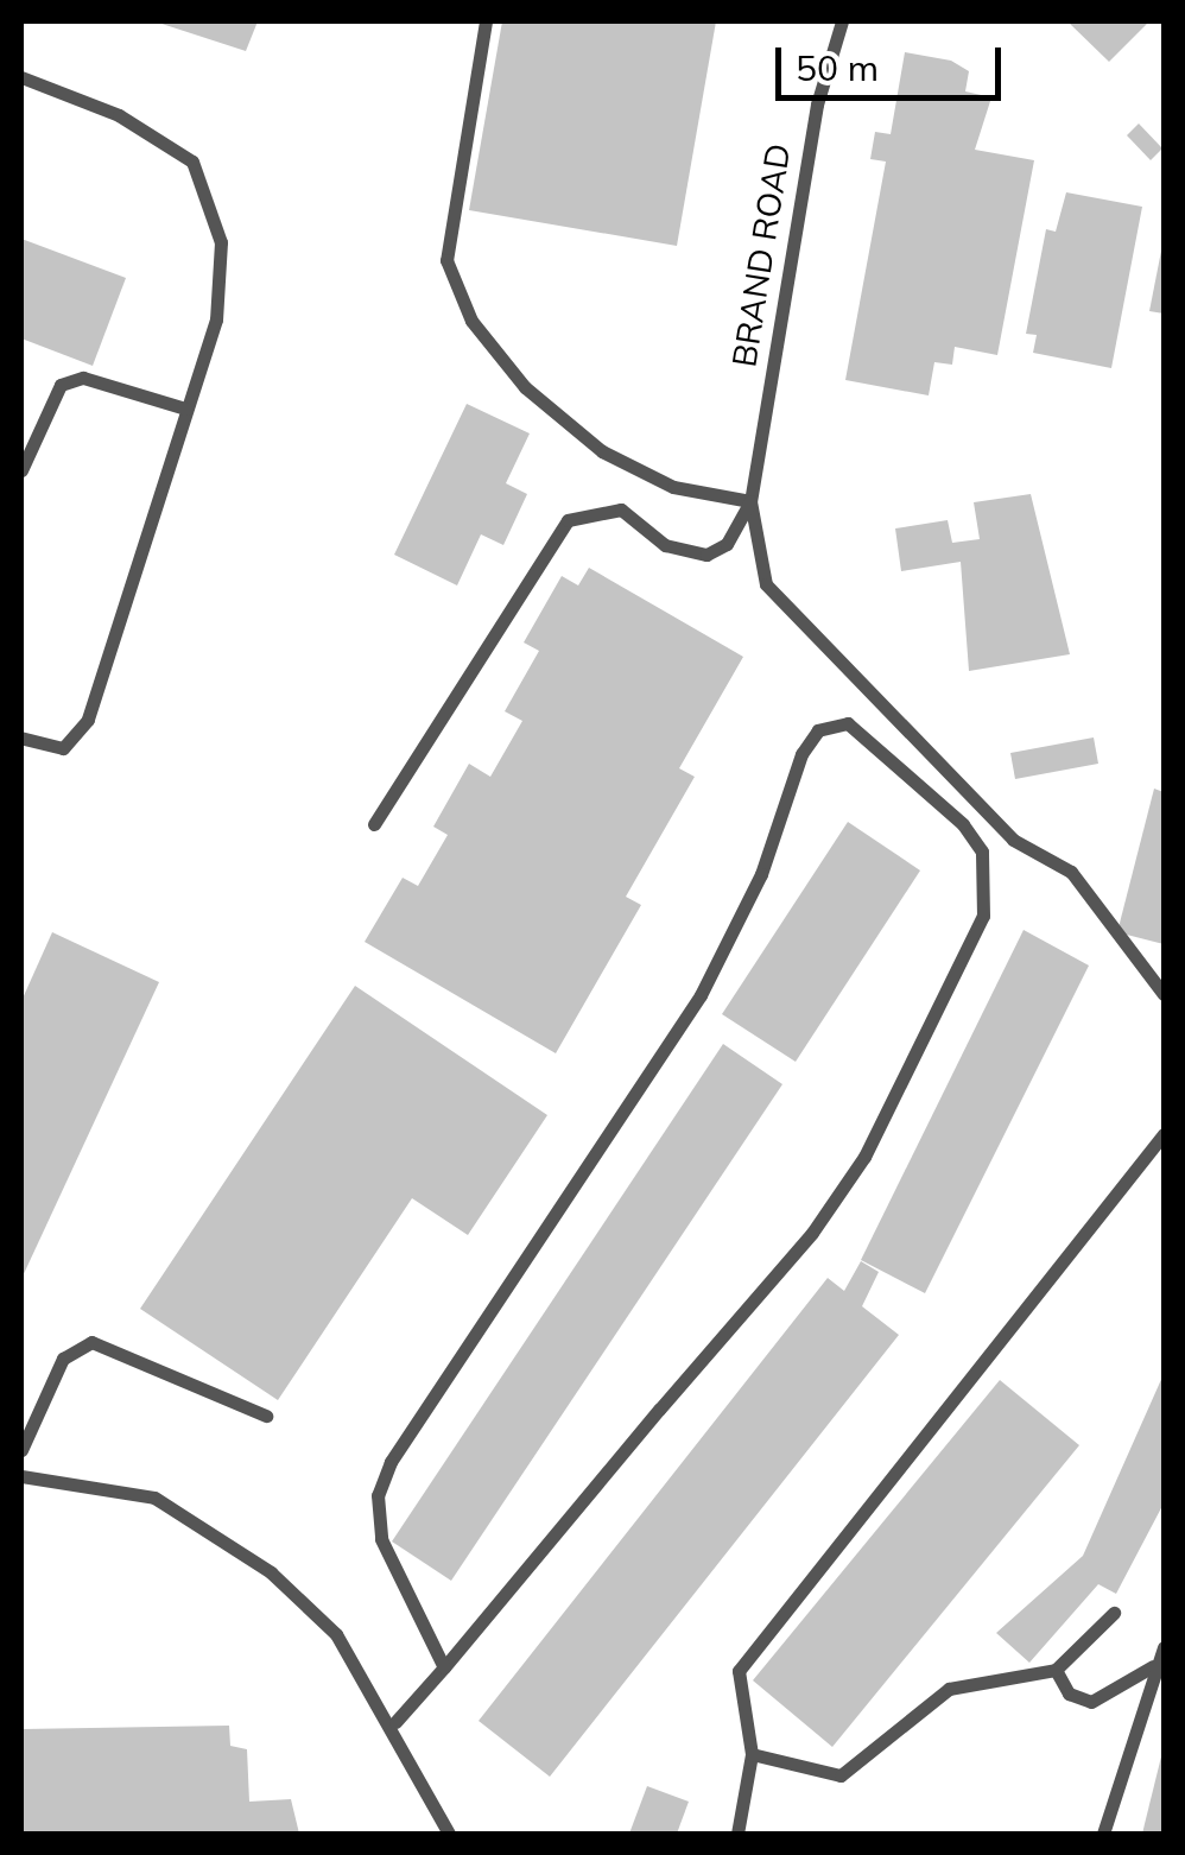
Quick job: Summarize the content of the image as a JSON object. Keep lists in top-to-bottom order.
{
  "streets": {
    "lane": ["BRAND ROAD"]
  },
  "scale_bar": "50 m"
}
